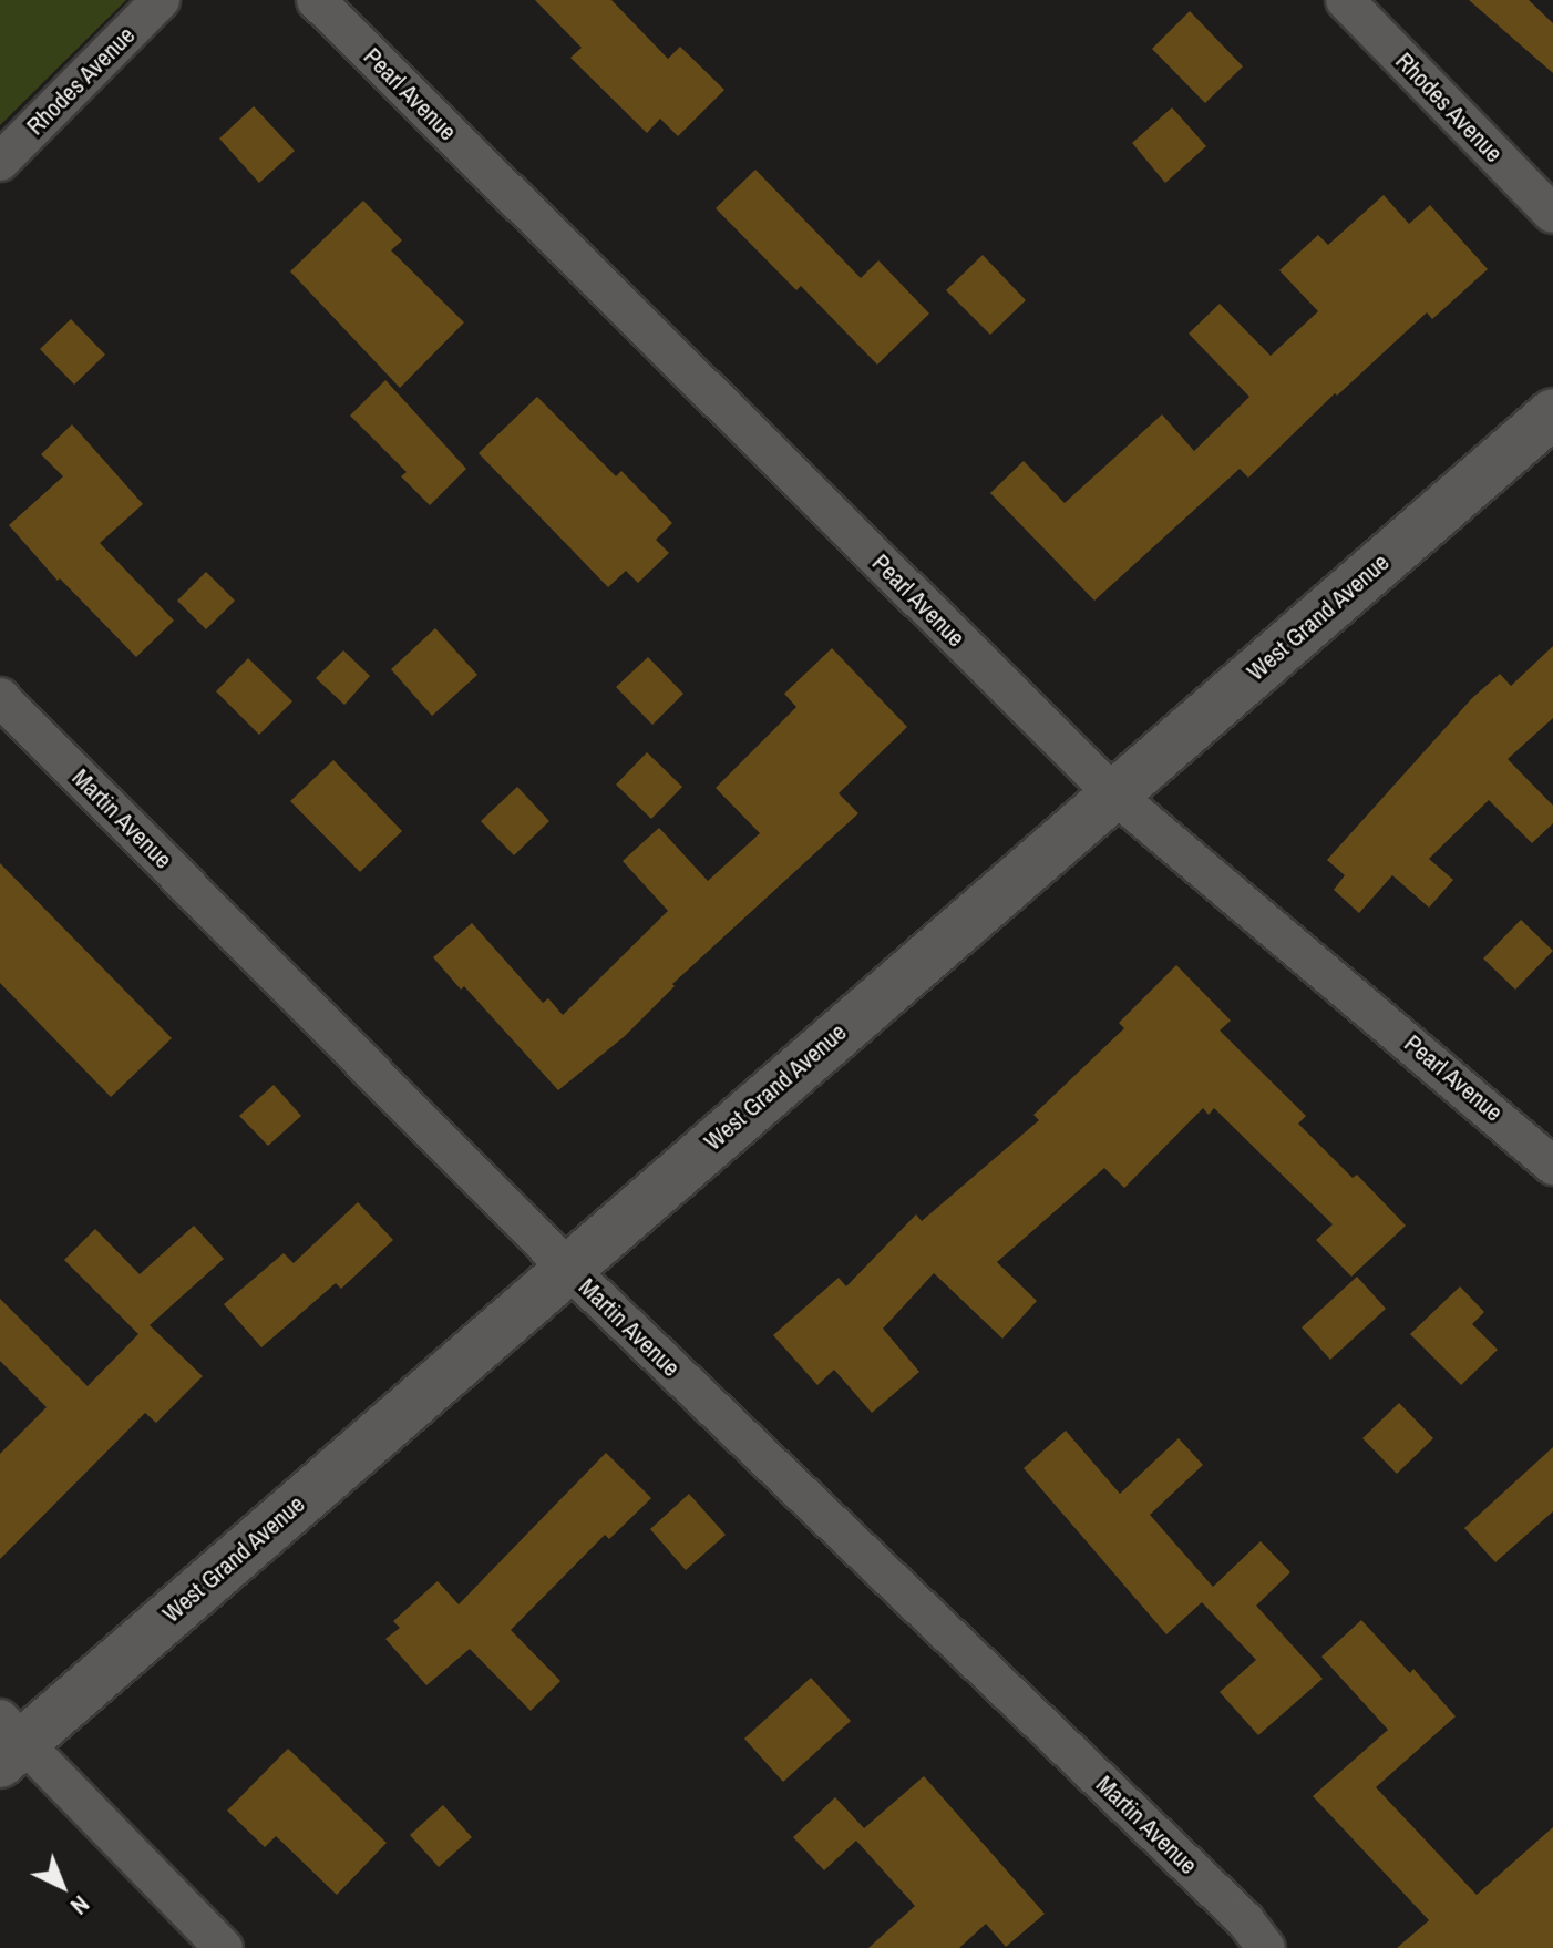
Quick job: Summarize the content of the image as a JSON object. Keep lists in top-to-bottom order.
{
  "streets": {
    "main road": ["West Grand Avenue"],
    "street": ["Rhodes Avenue", "Pearl Avenue", "Martin Avenue"]
  },
  "crossings": [
    ["Pearl Avenue", "West Grand Avenue"],
    ["West Grand Avenue", "Martin Avenue"]
  ],
  "north": "bottom right"
}
